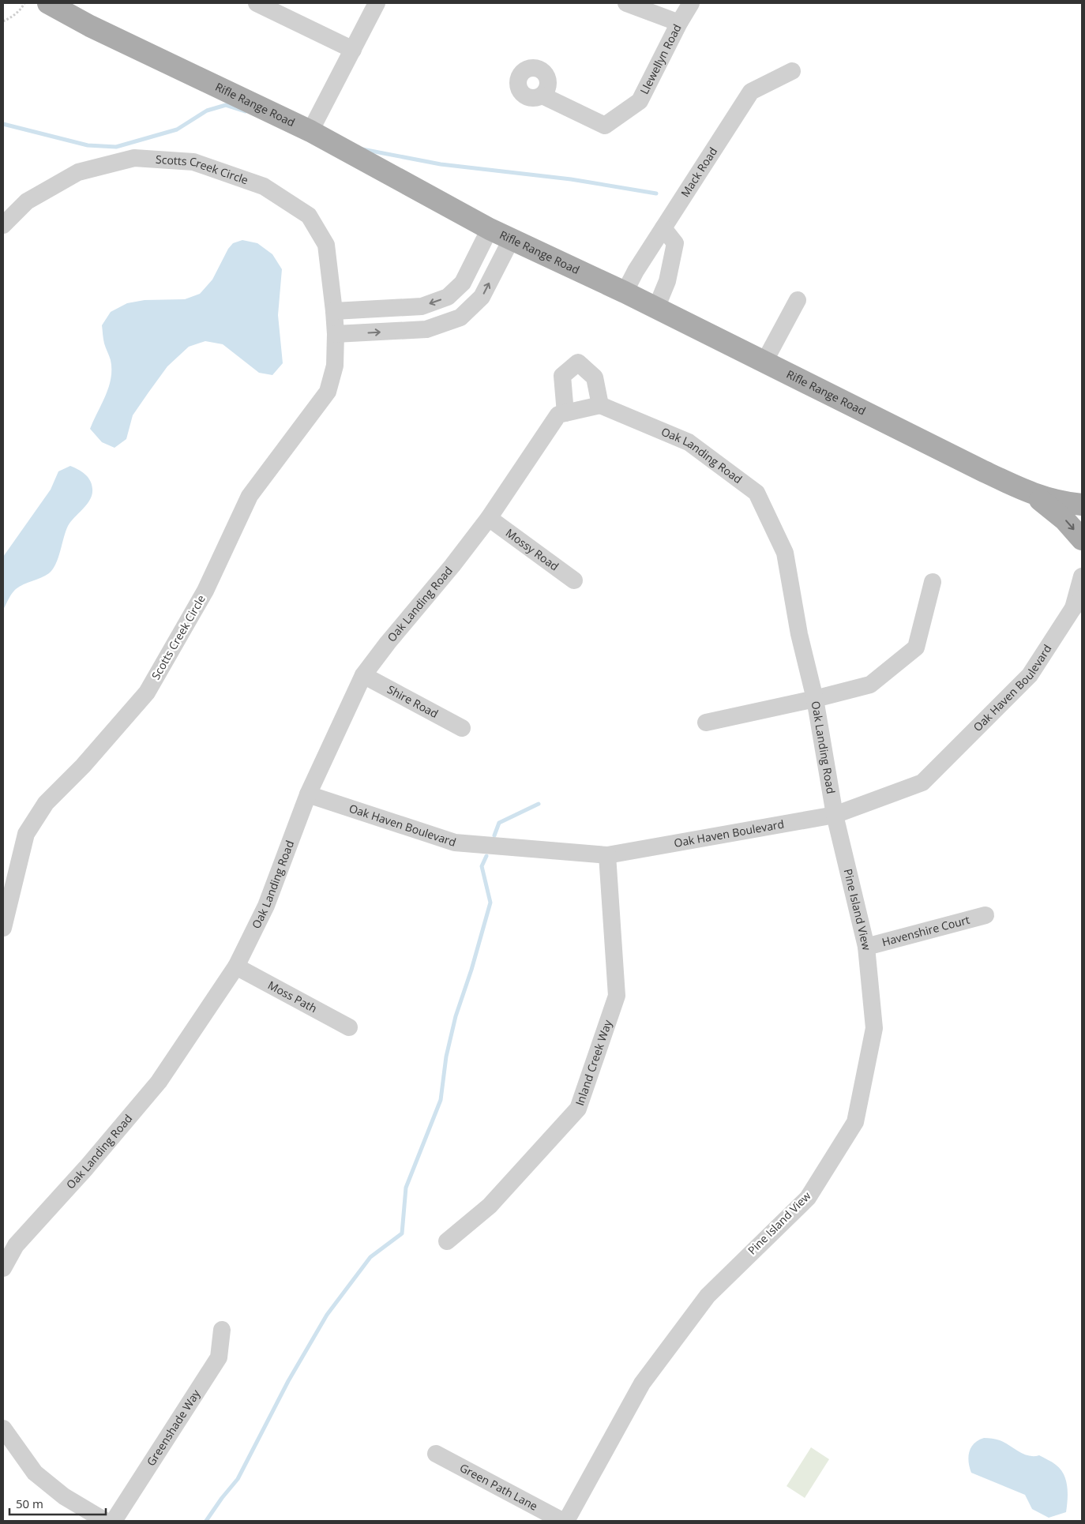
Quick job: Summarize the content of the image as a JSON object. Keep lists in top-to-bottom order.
{
  "streets": {
    "main road": ["Rifle Range Road"],
    "street": [
      "Llewellyn Road",
      "Scotts Creek Circle",
      "Mack Road",
      "Oak Landing Road",
      "Mossy Road",
      "Oak Haven Boulevard",
      "Shire Road",
      "Pine Island View",
      "Havenshire Court",
      "Moss Path",
      "Inland Creek Way",
      "Greenshade Way",
      "Green Path Lane"
    ]
  },
  "crossings": [
    ["Rifle Range Road", "Mack Road"],
    ["Oak Landing Road", "Mossy Road"],
    ["Oak Landing Road", "Oak Haven Boulevard"],
    ["Oak Landing Road", "Shire Road"],
    ["Oak Landing Road", "Pine Island View"],
    ["Oak Landing Road", "Moss Path"],
    ["Oak Haven Boulevard", "Pine Island View"],
    ["Oak Haven Boulevard", "Inland Creek Way"],
    ["Pine Island View", "Havenshire Court"]
  ],
  "scale_bar": "50 m"
}
